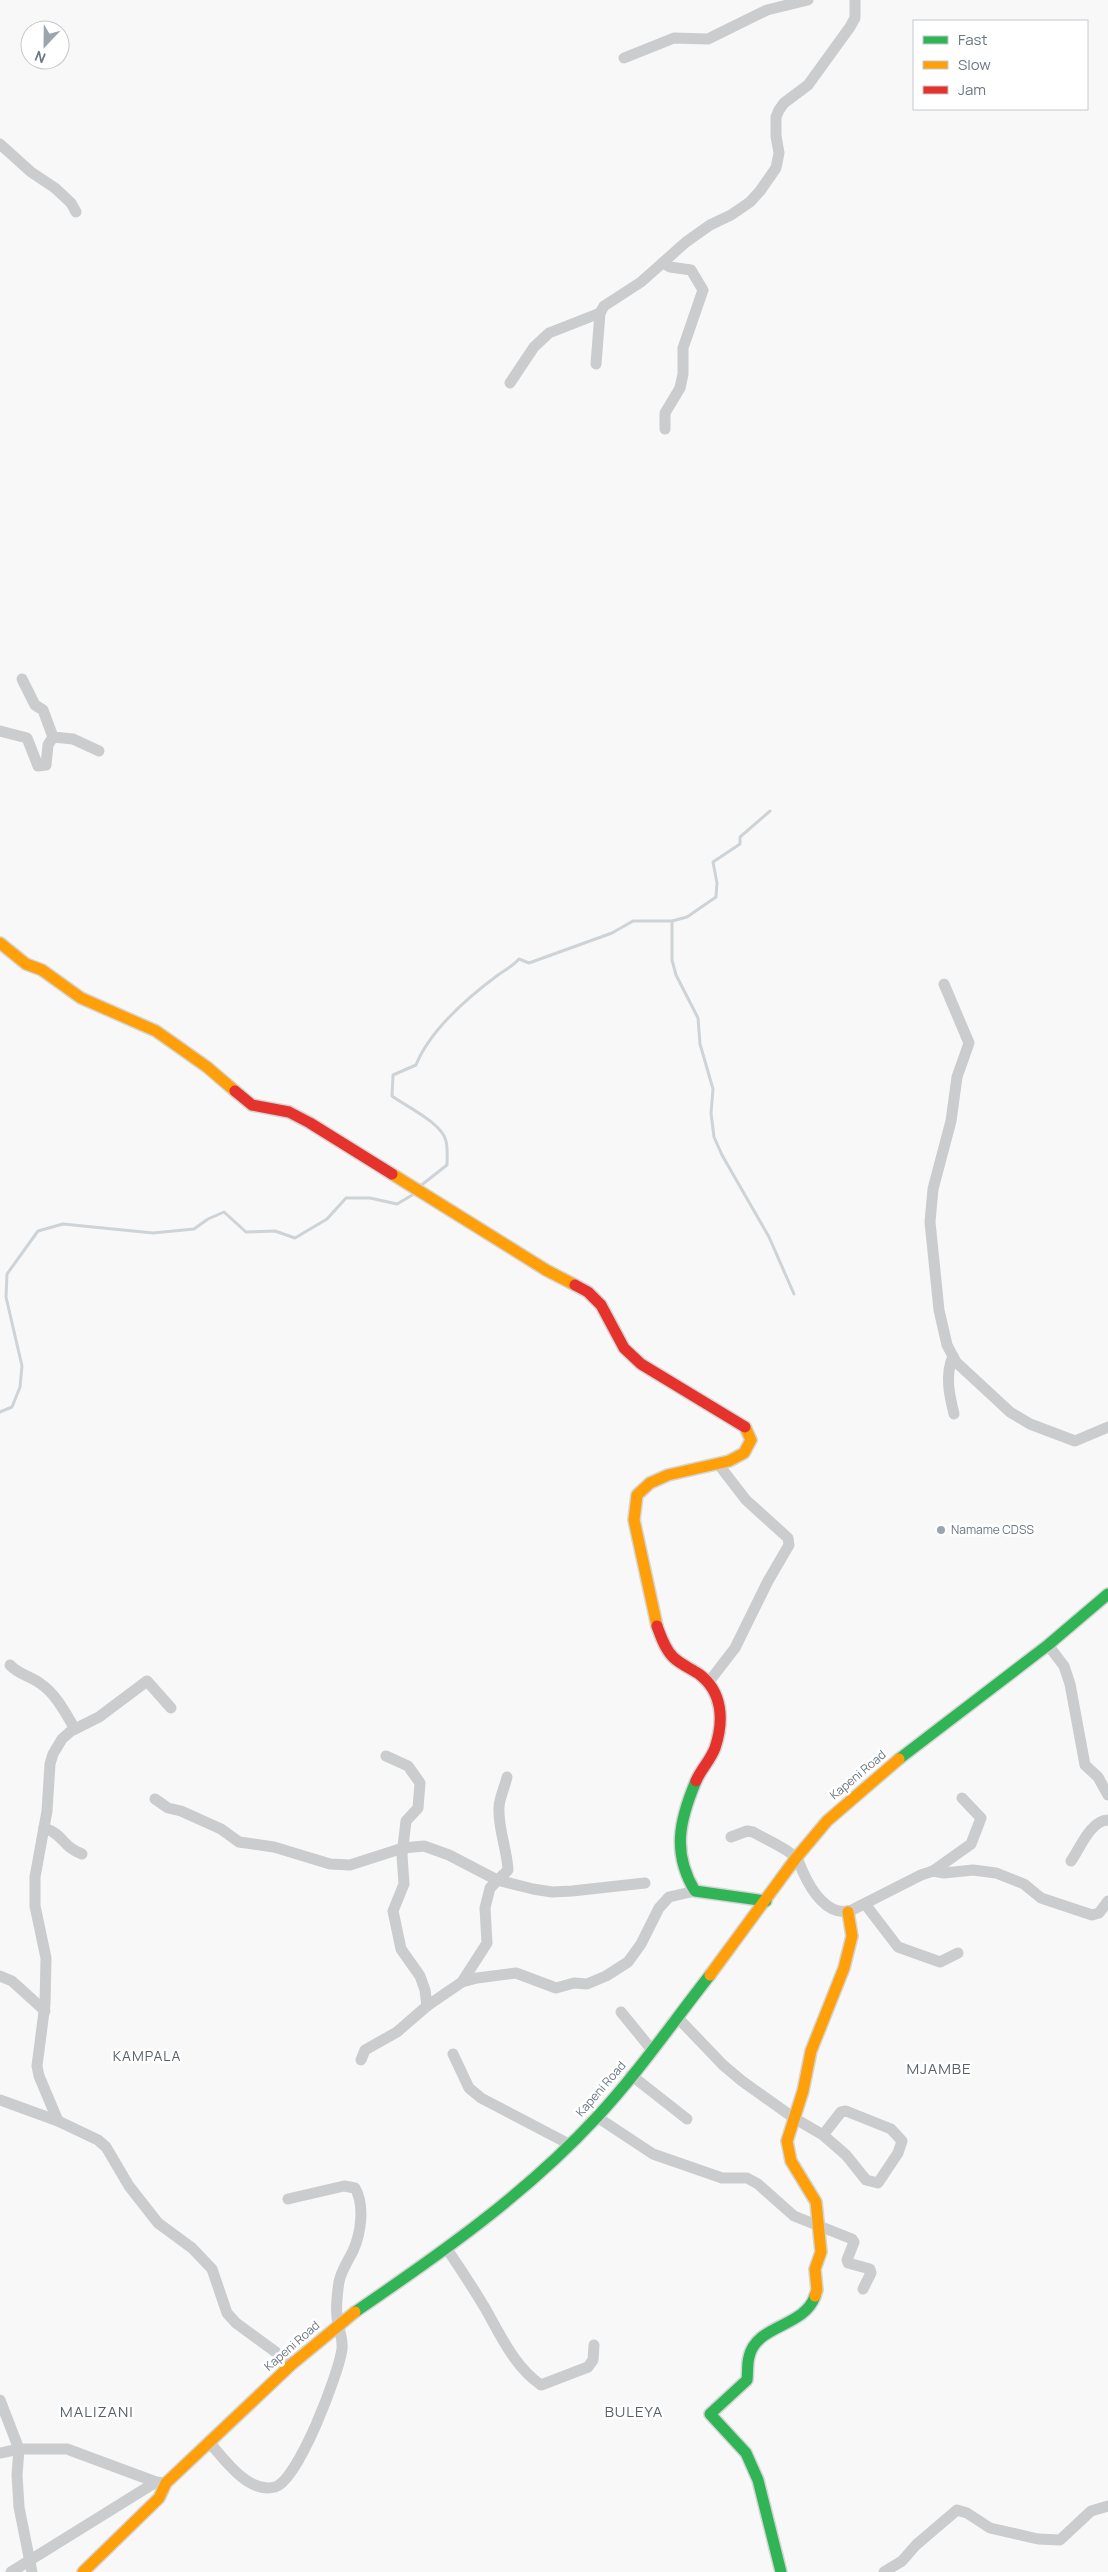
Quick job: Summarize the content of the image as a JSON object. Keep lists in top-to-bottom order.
{
  "streets": {
    "street": ["Kapeni Road"]
  },
  "districts": [
    "KAMPALA",
    "MJAMBE",
    "MALIZANI",
    "BULEYA"
  ],
  "places": ["Namame CDSS"],
  "legend": ["Fast", "Slow", "Jam"],
  "north": "bottom"
}
